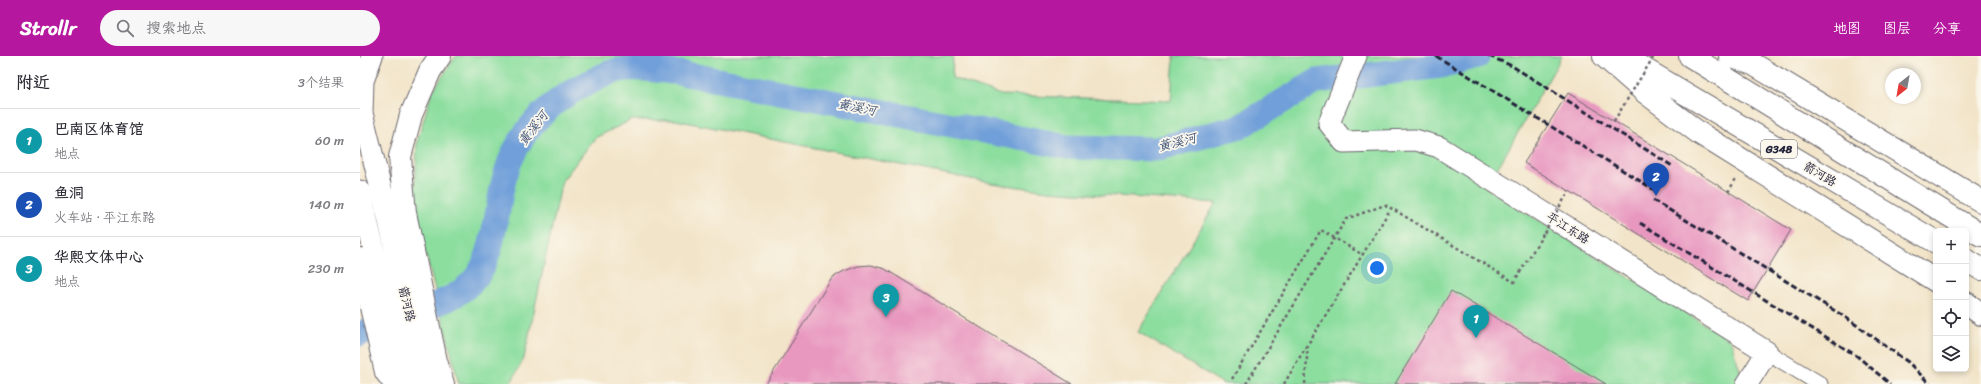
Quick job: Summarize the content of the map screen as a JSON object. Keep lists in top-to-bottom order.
{
  "streets": {
    "highway": ["G348", "箭河路"],
    "street": ["平江东路"]
  },
  "water": ["黄溪河"],
  "north": "bottom left",
  "page": {
    "header": "Strollr",
    "search": "搜索地点",
    "nav": ["地图", "图层", "分享"],
    "heading": ["附近", "3个结果"],
    "list": [
      {
        "mark": "1",
        "name": "巴南区体育馆",
        "note": "地点",
        "value": "60 m"
      },
      {
        "mark": "2",
        "name": "鱼洞",
        "note": "火车站 · 平江东路",
        "value": "140 m"
      },
      {
        "mark": "3",
        "name": "华熙文体中心",
        "note": "地点",
        "value": "230 m"
      }
    ],
    "pins": ["2", "3", "1"],
    "map_buttons": ["+", "−"]
  }
}
